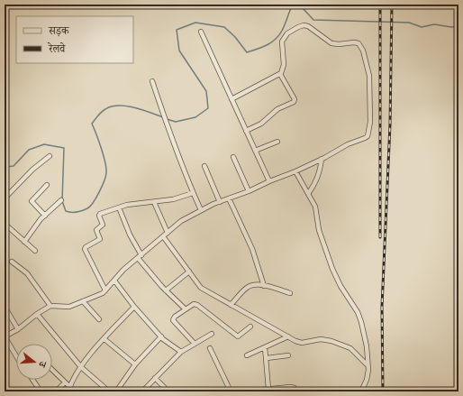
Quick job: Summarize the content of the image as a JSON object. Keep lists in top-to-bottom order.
{
  "legend": ["सड़क", "रेलवे"],
  "north": "right"
}
